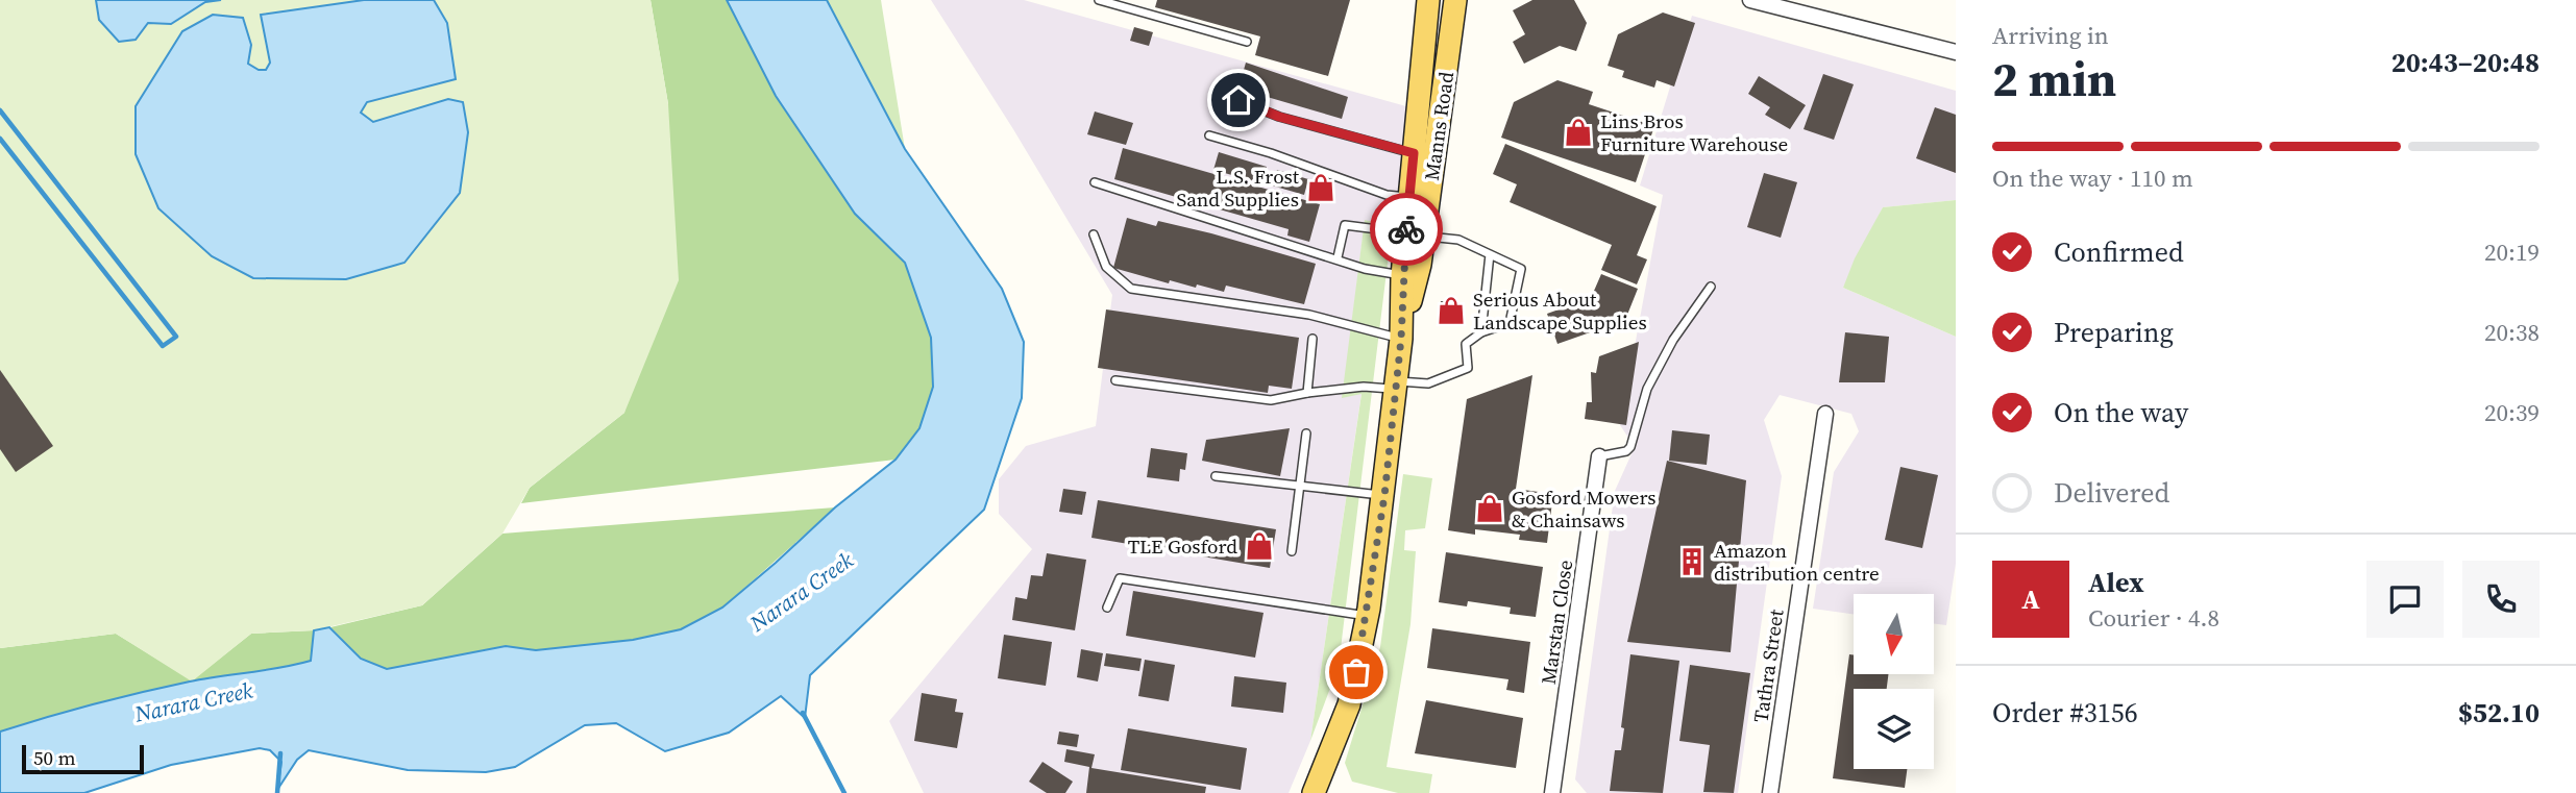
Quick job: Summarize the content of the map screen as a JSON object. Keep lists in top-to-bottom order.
{
  "streets": {
    "main road": ["Manns Road"],
    "street": ["Marstan Close", "Tathra Street"]
  },
  "water": ["Narara Creek"],
  "places": {
    "shop": [
      "Lins Bros Furniture Warehouse",
      "L.S. Frost Sand Supplies",
      "Serious About Landscape Supplies",
      "Gosford Mowers & Chainsaws",
      "TLE Gosford"
    ],
    "building": ["Amazon distribution centre"]
  },
  "scale_bar": "50 m",
  "north": "bottom",
  "page": {
    "heading": ["2 min", "Arriving in", "20:43–20:48"],
    "panel": [
      "Alex",
      "Courier · 4.8",
      "Order #3156",
      "$52.10"
    ],
    "bar": "On the way · 110 m",
    "list": [
      ["Confirmed", "20:19"],
      ["Preparing", "20:38"],
      ["On the way", "20:39"],
      "Delivered"
    ],
    "round": "A",
    "scale": "50 m"
  }
}
